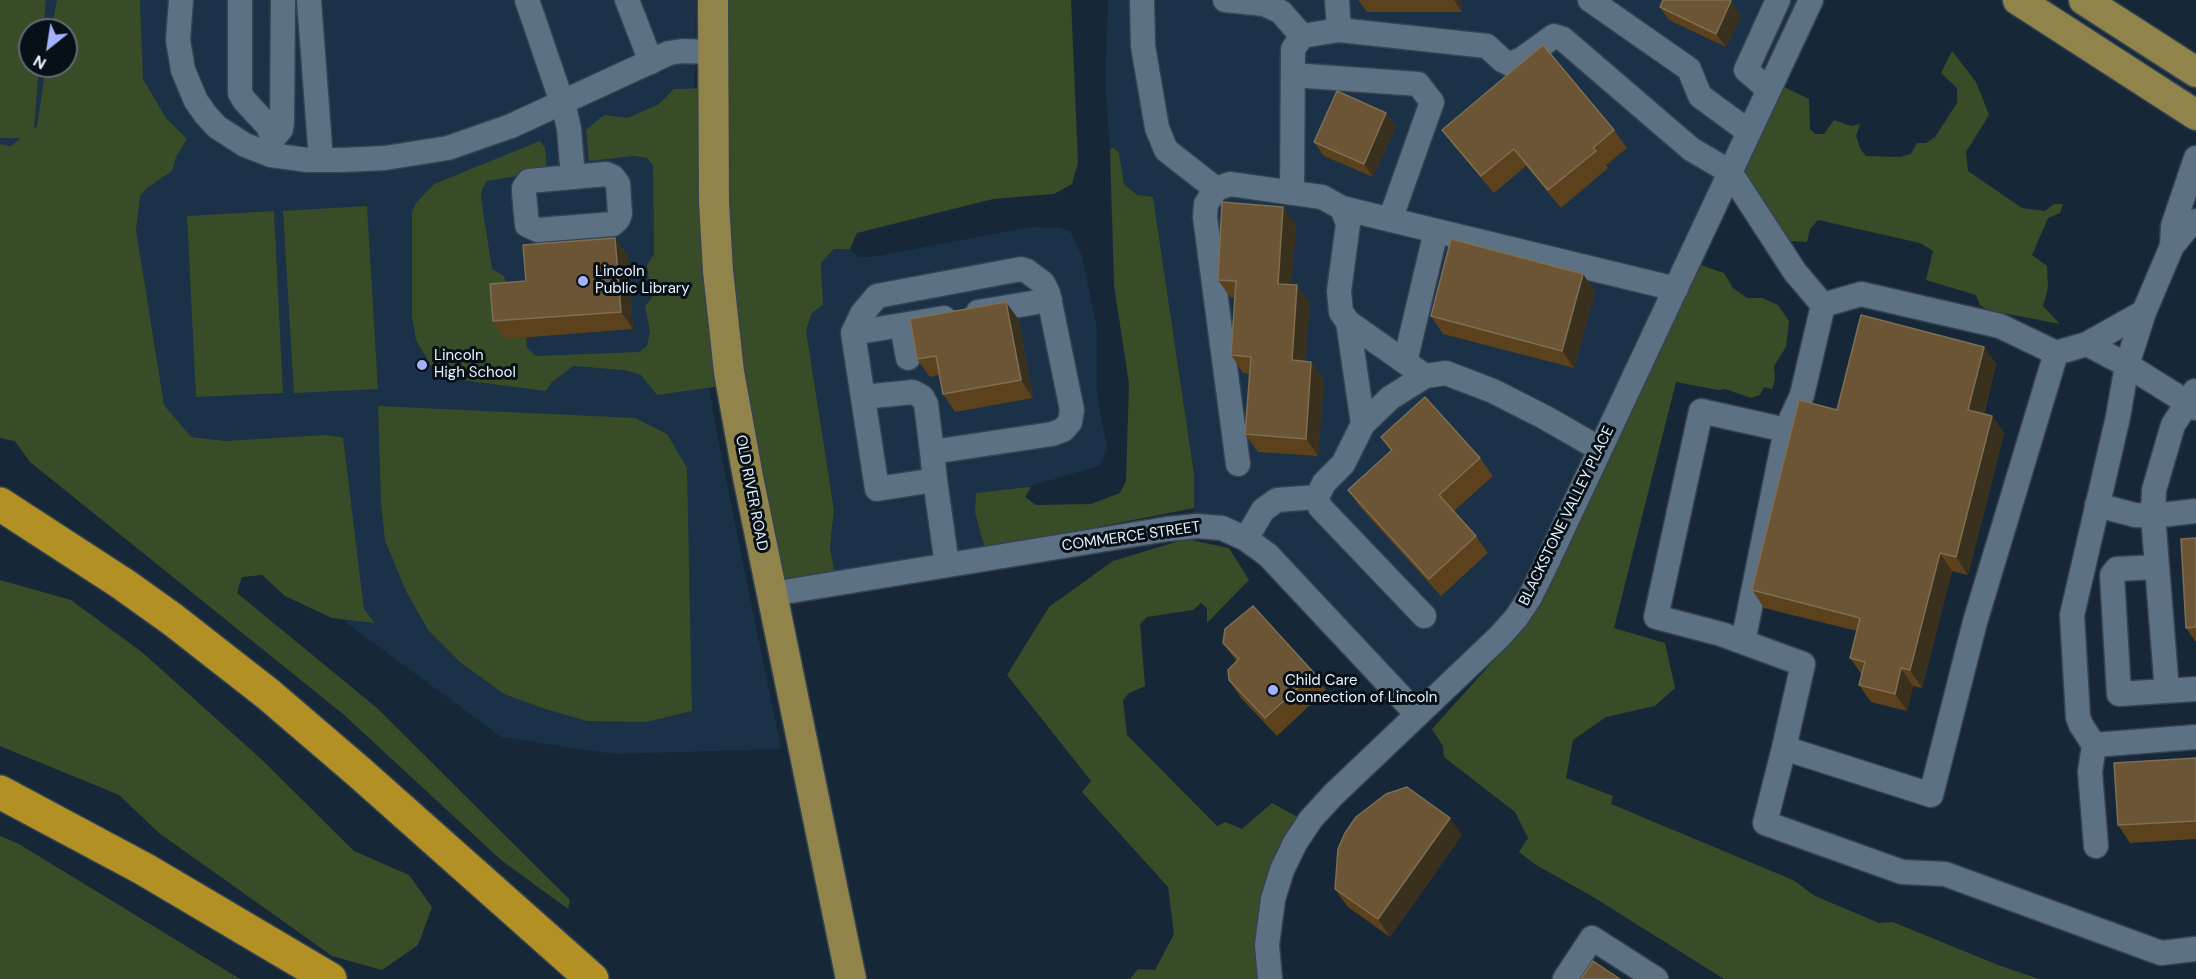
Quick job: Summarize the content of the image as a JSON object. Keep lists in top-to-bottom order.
{
  "streets": {
    "main road": ["OLD RIVER ROAD"],
    "street": ["BLACKSTONE VALLEY PLACE", "COMMERCE STREET"]
  },
  "crossings": [
    ["OLD RIVER ROAD", "COMMERCE STREET"],
    ["BLACKSTONE VALLEY PLACE", "COMMERCE STREET"]
  ],
  "places": ["Lincoln Public Library", "Lincoln High School", "Child Care Connection of Lincoln"],
  "north": "bottom left"
}
